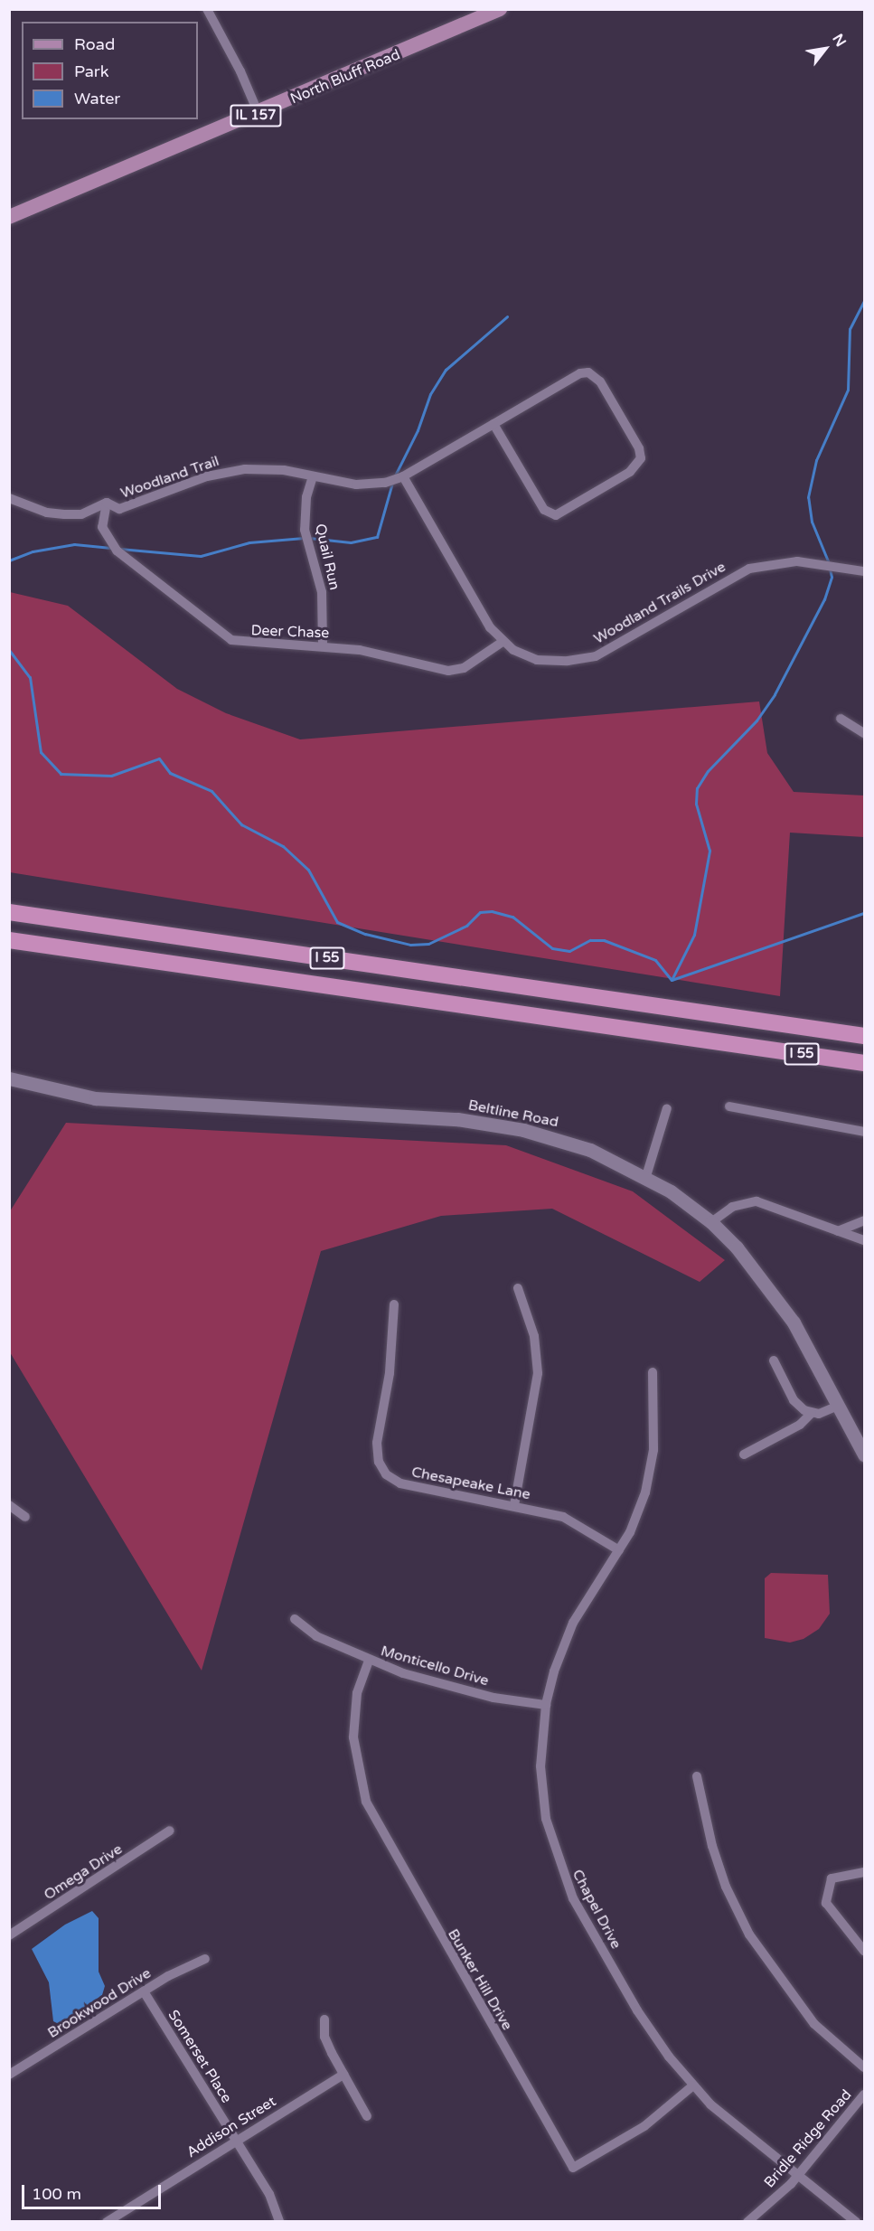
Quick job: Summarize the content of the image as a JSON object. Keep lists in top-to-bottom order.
{
  "streets": {
    "highway": ["I 55"],
    "main road": ["North Bluff Road", "IL 157", "Beltline Road"],
    "street": [
      "Woodland Trail",
      "Quail Run",
      "Woodland Trails Drive",
      "Deer Chase",
      "Chesapeake Lane",
      "Monticello Drive",
      "Omega Drive",
      "Chapel Drive",
      "Bunker Hill Drive",
      "Brookwood Drive",
      "Somerset Place",
      "Addison Street",
      "Bridle Ridge Road"
    ]
  },
  "crossings": [
    ["Woodland Trail", "Quail Run"],
    ["Woodland Trail", "Woodland Trails Drive"],
    ["Woodland Trail", "Deer Chase"],
    ["Quail Run", "Deer Chase"],
    ["Woodland Trails Drive", "Deer Chase"],
    ["Chesapeake Lane", "Chapel Drive"],
    ["Monticello Drive", "Chapel Drive"],
    ["Monticello Drive", "Bunker Hill Drive"],
    ["Chapel Drive", "Bunker Hill Drive"],
    ["Chapel Drive", "Bridle Ridge Road"],
    ["Brookwood Drive", "Somerset Place"],
    ["Somerset Place", "Addison Street"]
  ],
  "legend": ["Road", "Park", "Water"],
  "scale_bar": "100 m",
  "north": "top right"
}
